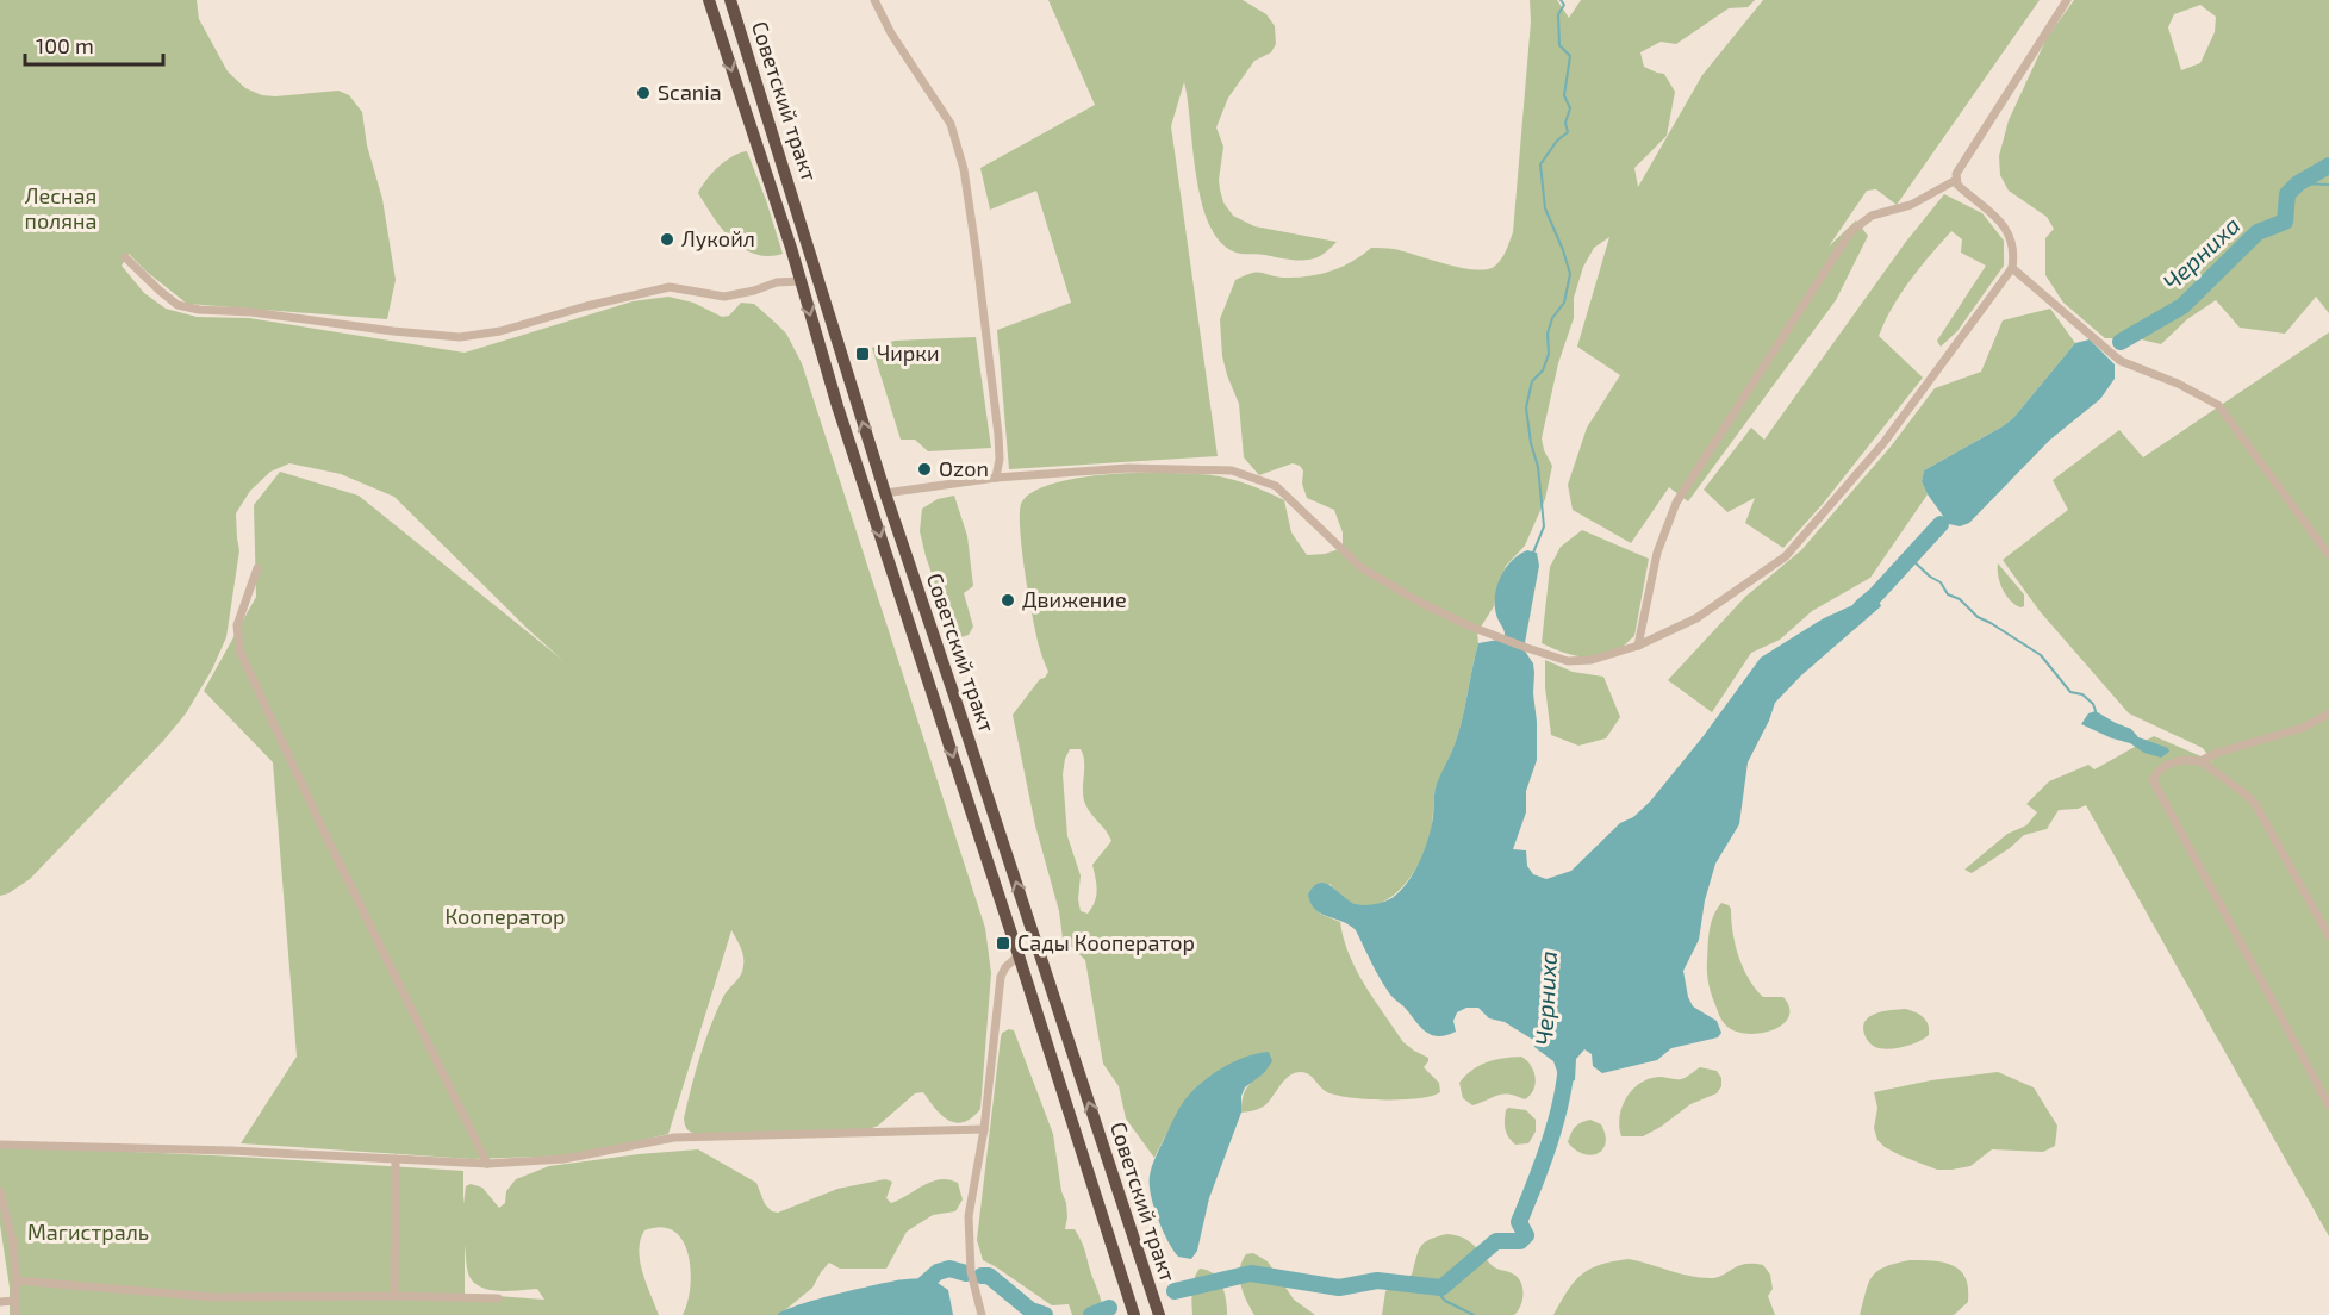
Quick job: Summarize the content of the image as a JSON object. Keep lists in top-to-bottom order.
{
  "streets": {
    "highway": ["Советский тракт"]
  },
  "water": ["Черниха"],
  "parks": ["Лесная поляна", "Кооператор", "Магистраль"],
  "places": {
    "other": [
      "Scania",
      "Лукойл",
      "Ozon",
      "Движение"
    ],
    "transit": ["Чирки", "Сады Кооператор"]
  },
  "scale_bar": "100 m"
}
